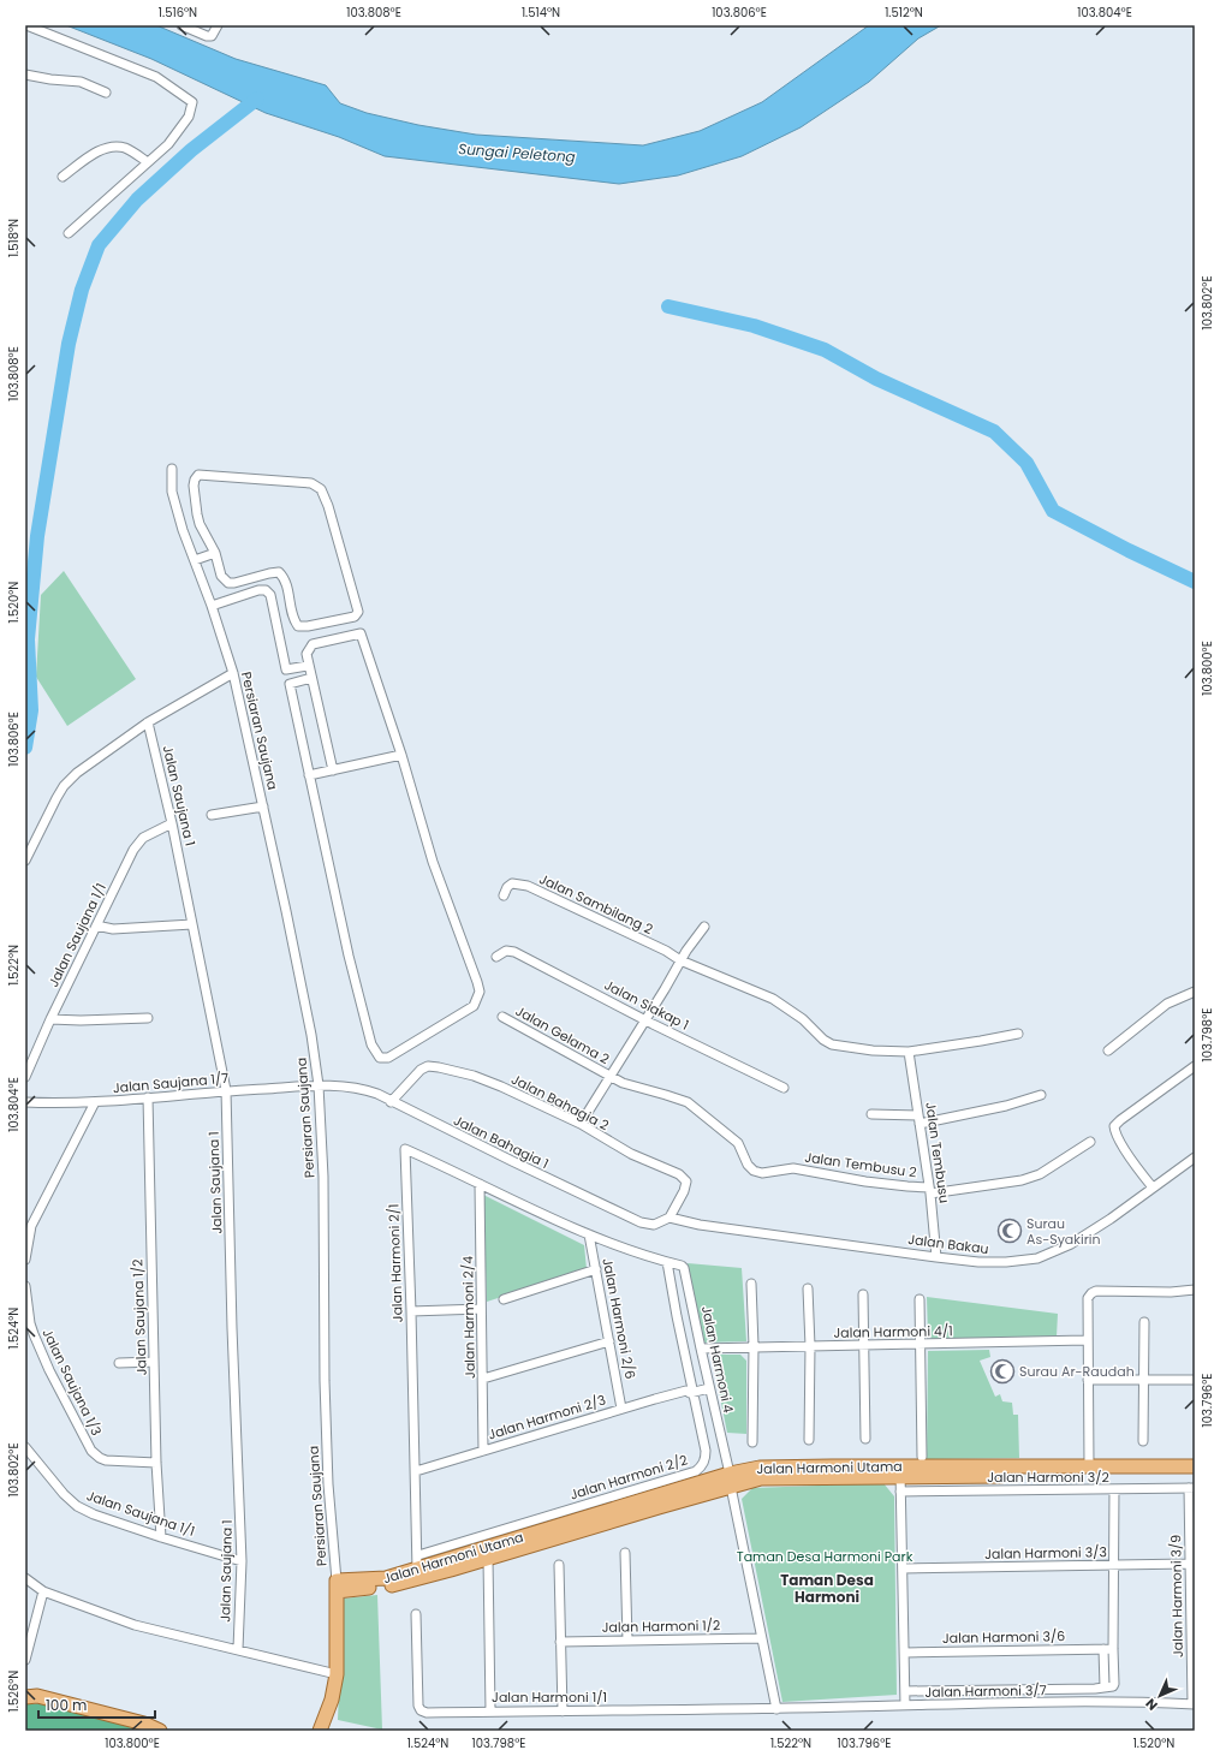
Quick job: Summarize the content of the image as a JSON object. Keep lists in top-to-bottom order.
{
  "streets": {
    "main road": ["Jalan Harmoni Utama"],
    "street": [
      "Persiaran Saujana",
      "Jalan Saujana 1",
      "Jalan Sambilang 2",
      "Jalan Saujana 1/1",
      "Jalan Siakap 1",
      "Jalan Gelama 2",
      "Jalan Saujana 1/7",
      "Jalan Bahagia 2",
      "Jalan Bahagia 1",
      "Jalan Tembusu",
      "Jalan Tembusu 2",
      "Jalan Bakau",
      "Jalan Harmoni 2/1",
      "Jalan Saujana 1/2",
      "Jalan Harmoni 2/4",
      "Jalan Harmoni 2/6",
      "Jalan Harmoni 4/1",
      "Jalan Harmoni 4",
      "Jalan Saujana 1/3",
      "Jalan Harmoni 2/3",
      "Jalan Harmoni 2/2",
      "Jalan Harmoni 3/2",
      "Jalan Harmoni 3/3",
      "Jalan Harmoni 3/9",
      "Jalan Harmoni 1/2",
      "Jalan Harmoni 3/6",
      "Jalan Harmoni 3/7",
      "Jalan Harmoni 1/1"
    ]
  },
  "crossings": [
    ["Persiaran Saujana", "Jalan Saujana 1/7"],
    ["Persiaran Saujana", "Jalan Bahagia 1"],
    ["Persiaran Saujana", "Jalan Harmoni Utama"],
    ["Jalan Saujana 1", "Jalan Saujana 1/1"],
    ["Jalan Saujana 1", "Jalan Saujana 1/7"],
    ["Jalan Saujana 1/1", "Jalan Saujana 1/2"],
    ["Jalan Gelama 2", "Jalan Tembusu 2"],
    ["Jalan Saujana 1/7", "Jalan Bahagia 1"],
    ["Jalan Saujana 1/7", "Jalan Saujana 1/2"],
    ["Jalan Bahagia 2", "Jalan Bahagia 1"],
    ["Jalan Bahagia 2", "Jalan Bakau"],
    ["Jalan Bahagia 1", "Jalan Bakau"],
    ["Jalan Tembusu", "Jalan Tembusu 2"],
    ["Jalan Tembusu", "Jalan Bakau"],
    ["Jalan Harmoni 2/1", "Jalan Harmoni 2/4"],
    ["Jalan Harmoni 2/1", "Jalan Harmoni 2/6"],
    ["Jalan Harmoni 2/1", "Jalan Harmoni 4"],
    ["Jalan Harmoni 2/1", "Jalan Harmoni 2/3"],
    ["Jalan Harmoni 2/1", "Jalan Harmoni Utama"],
    ["Jalan Harmoni 2/1", "Jalan Harmoni 2/2"],
    ["Jalan Saujana 1/2", "Jalan Saujana 1/3"],
    ["Jalan Harmoni 2/4", "Jalan Harmoni 2/3"],
    ["Jalan Harmoni 2/6", "Jalan Harmoni 2/3"],
    ["Jalan Harmoni 4/1", "Jalan Harmoni 4"],
    ["Jalan Harmoni 4", "Jalan Harmoni 2/3"],
    ["Jalan Harmoni 4", "Jalan Harmoni Utama"],
    ["Jalan Harmoni 4", "Jalan Harmoni 2/2"],
    ["Jalan Harmoni 2/3", "Jalan Harmoni 2/2"],
    ["Jalan Harmoni 3/2", "Jalan Harmoni 3/9"],
    ["Jalan Harmoni 3/3", "Jalan Harmoni 3/9"],
    ["Jalan Harmoni 3/9", "Jalan Harmoni 3/7"],
    ["Jalan Harmoni 3/7", "Jalan Harmoni 1/1"]
  ],
  "districts": ["Taman Desa Harmoni"],
  "water": ["Sungai Peletong"],
  "parks": ["Taman Desa Harmoni Park"],
  "places": {
    "mosque": ["Surau As-Syakirin", "Surau Ar-Raudah"]
  },
  "scale_bar": "100 m",
  "north": "bottom left",
  "coordinates": [
    "1.516°N",
    "103.808°E",
    "1.514°N",
    "103.806°E",
    "1.512°N",
    "103.804°E",
    "1.518°N",
    "103.802°E",
    "1.520°N",
    "103.800°E",
    "1.522°N",
    "103.798°E",
    "1.524°N",
    "103.796°E",
    "1.526°N"
  ]
}
